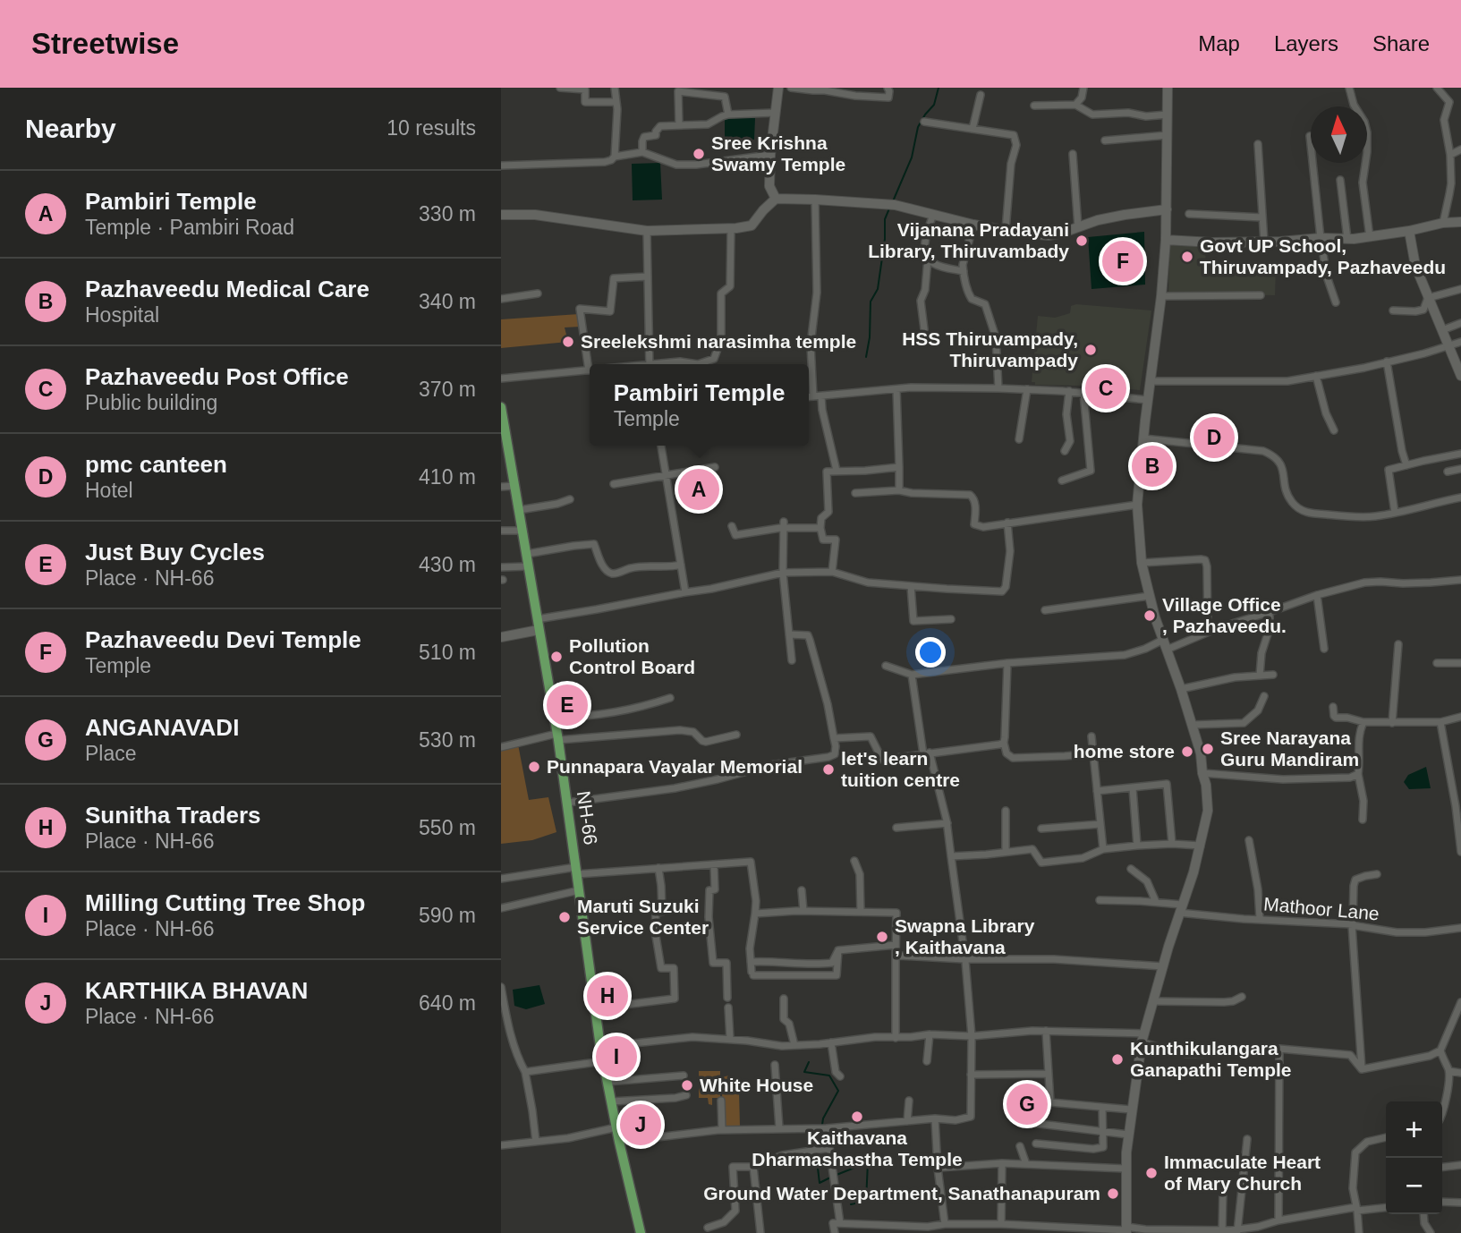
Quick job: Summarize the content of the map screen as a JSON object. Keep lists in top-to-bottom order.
{
  "streets": {
    "main road": ["NH-66"],
    "street": ["Mathoor Lane"]
  },
  "places": [
    "Sree Krishna Swamy Temple",
    "Vijanana Pradayani Library, Thiruvambady",
    "Govt UP School, Thiruvampady, Pazhaveedu",
    "Sreelekshmi narasimha temple",
    "HSS Thiruvampady, Thiruvampady",
    "Village Office , Pazhaveedu.",
    "Pollution Control Board",
    "Sree Narayana Guru Mandiram",
    "home store",
    "Punnapara Vayalar Memorial",
    "let's learn tuition centre",
    "Maruti Suzuki Service Center",
    "Swapna Library , Kaithavana",
    "Kunthikulangara Ganapathi Temple",
    "White House",
    "Kaithavana Dharmashastha Temple",
    "Immaculate Heart of Mary Church",
    "Ground Water Department, Sanathanapuram"
  ],
  "north": "top",
  "page": {
    "header": "Streetwise",
    "nav": ["Map", "Layers", "Share"],
    "heading": ["Nearby", "10 results"],
    "list": [
      {
        "mark": "A",
        "name": "Pambiri Temple",
        "note": "Temple · Pambiri Road",
        "value": "330 m"
      },
      {
        "mark": "B",
        "name": "Pazhaveedu Medical Care",
        "note": "Hospital",
        "value": "340 m"
      },
      {
        "mark": "C",
        "name": "Pazhaveedu Post Office",
        "note": "Public building",
        "value": "370 m"
      },
      {
        "mark": "D",
        "name": "pmc canteen",
        "note": "Hotel",
        "value": "410 m"
      },
      {
        "mark": "E",
        "name": "Just Buy Cycles",
        "note": "Place · NH-66",
        "value": "430 m"
      },
      {
        "mark": "F",
        "name": "Pazhaveedu Devi Temple",
        "note": "Temple",
        "value": "510 m"
      },
      {
        "mark": "G",
        "name": "ANGANAVADI",
        "note": "Place",
        "value": "530 m"
      },
      {
        "mark": "H",
        "name": "Sunitha Traders",
        "note": "Place · NH-66",
        "value": "550 m"
      },
      {
        "mark": "I",
        "name": "Milling Cutting Tree Shop",
        "note": "Place · NH-66",
        "value": "590 m"
      },
      {
        "mark": "J",
        "name": "KARTHIKA BHAVAN",
        "note": "Place · NH-66",
        "value": "640 m"
      }
    ],
    "pins": [
      "F",
      "C",
      "D",
      "B",
      "A",
      "E",
      "H",
      "I",
      "G",
      "J"
    ],
    "popup": ["Pambiri Temple", "Temple"],
    "map_buttons": ["+", "−"]
  }
}
